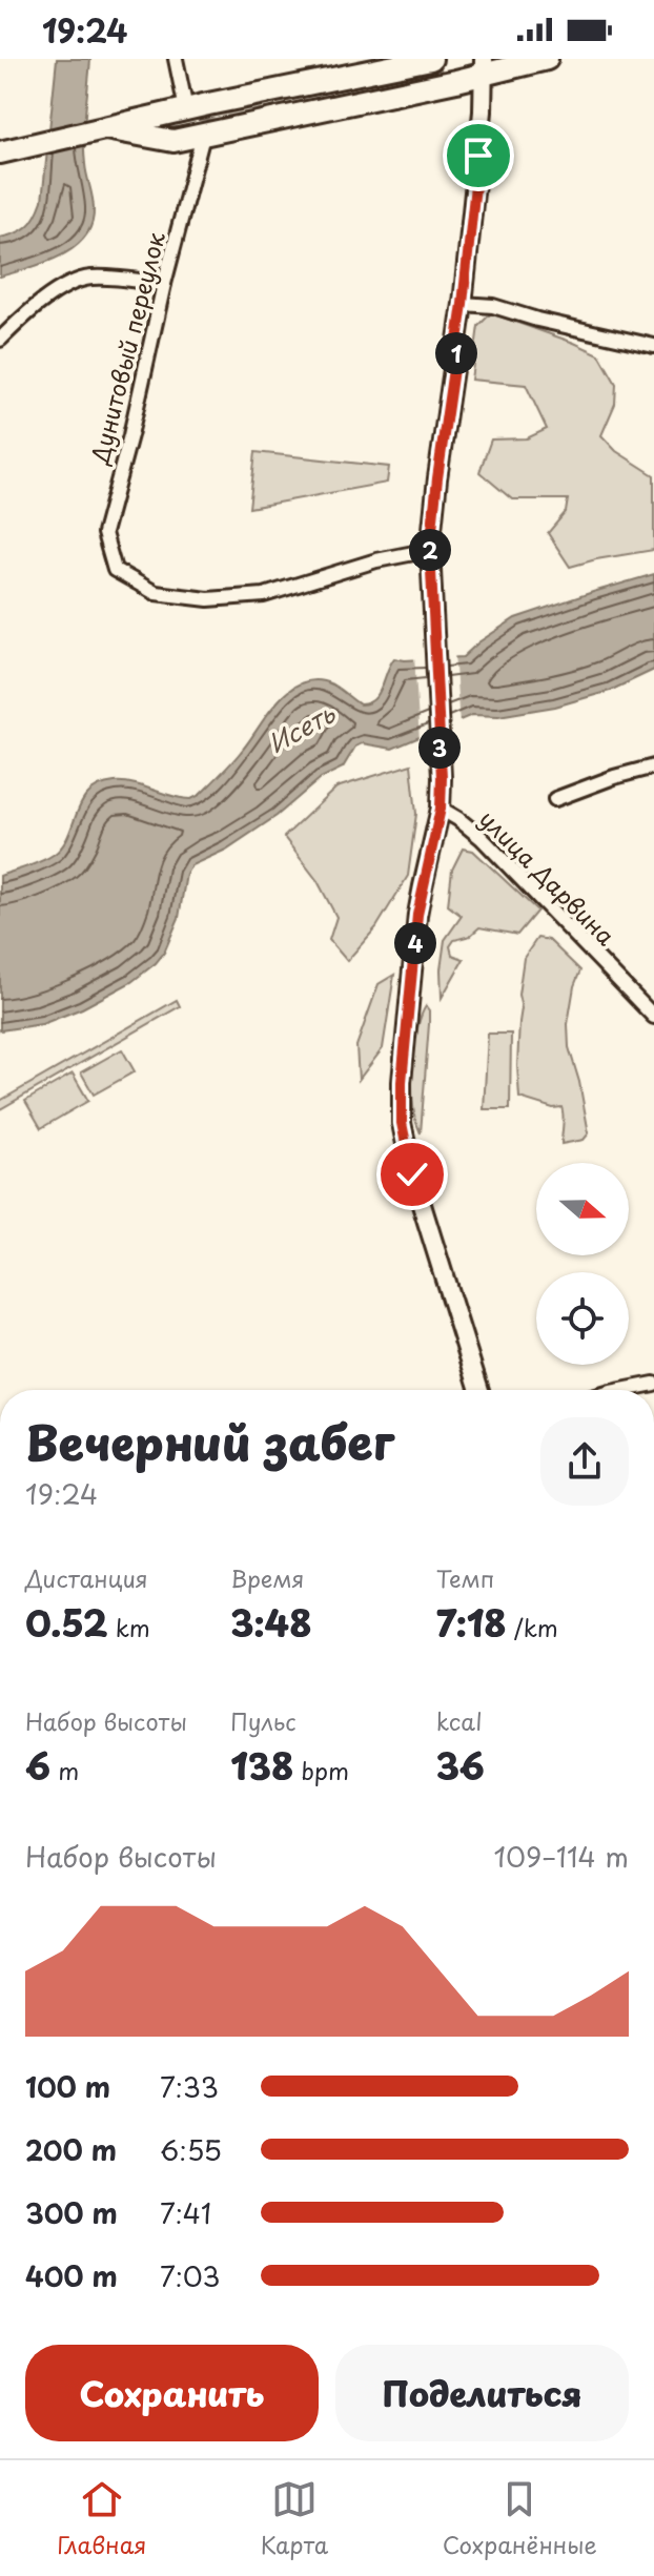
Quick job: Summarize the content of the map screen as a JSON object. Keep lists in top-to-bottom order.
{
  "streets": {
    "street": ["Дунитовый переулок", "улица Дарвина"]
  },
  "water": ["Исеть"],
  "north": "right",
  "page": {
    "status": "19:24",
    "pins": [
      "1",
      "2",
      "3",
      "4"
    ],
    "heading": ["Вечерний забег", "19:24"],
    "stats": [
      ["Дистанция", "0.52 km"],
      ["Время", "3:48"],
      ["Темп", "7:18 /km"],
      ["Набор высоты", "6 m"],
      ["Пульс", "138 bpm"],
      ["kcal", "36"]
    ],
    "chart": ["Набор высоты", "109–114 m"],
    "list": [
      {
        "name": "100 m",
        "note": "7:33"
      },
      {
        "name": "200 m",
        "note": "6:55"
      },
      {
        "name": "300 m",
        "note": "7:41"
      },
      {
        "name": "400 m",
        "note": "7:03"
      }
    ],
    "buttons": ["Сохранить", "Поделиться"],
    "tabs": ["Главная", "Карта", "Сохранённые"]
  }
}
